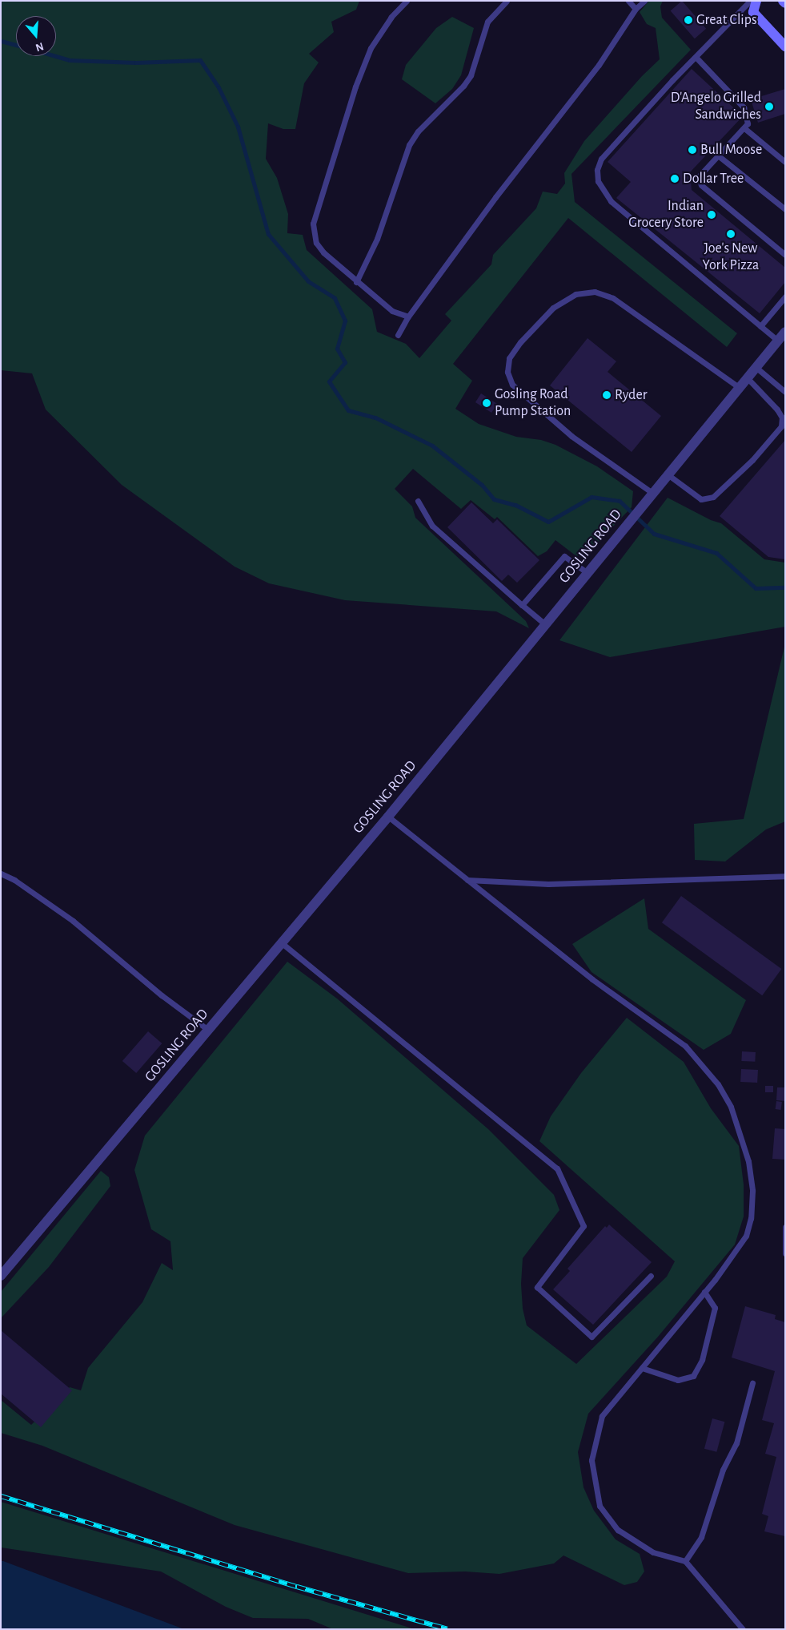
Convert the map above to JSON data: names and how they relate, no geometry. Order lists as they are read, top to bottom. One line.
{"streets":{"street":["GOSLING ROAD"]},"places":["Great Clips","D'Angelo Grilled Sandwiches","Bull Moose","Dollar Tree","Indian Grocery Store","Joe's New York Pizza","Ryder","Gosling Road Pump Station"],"north":"bottom"}
